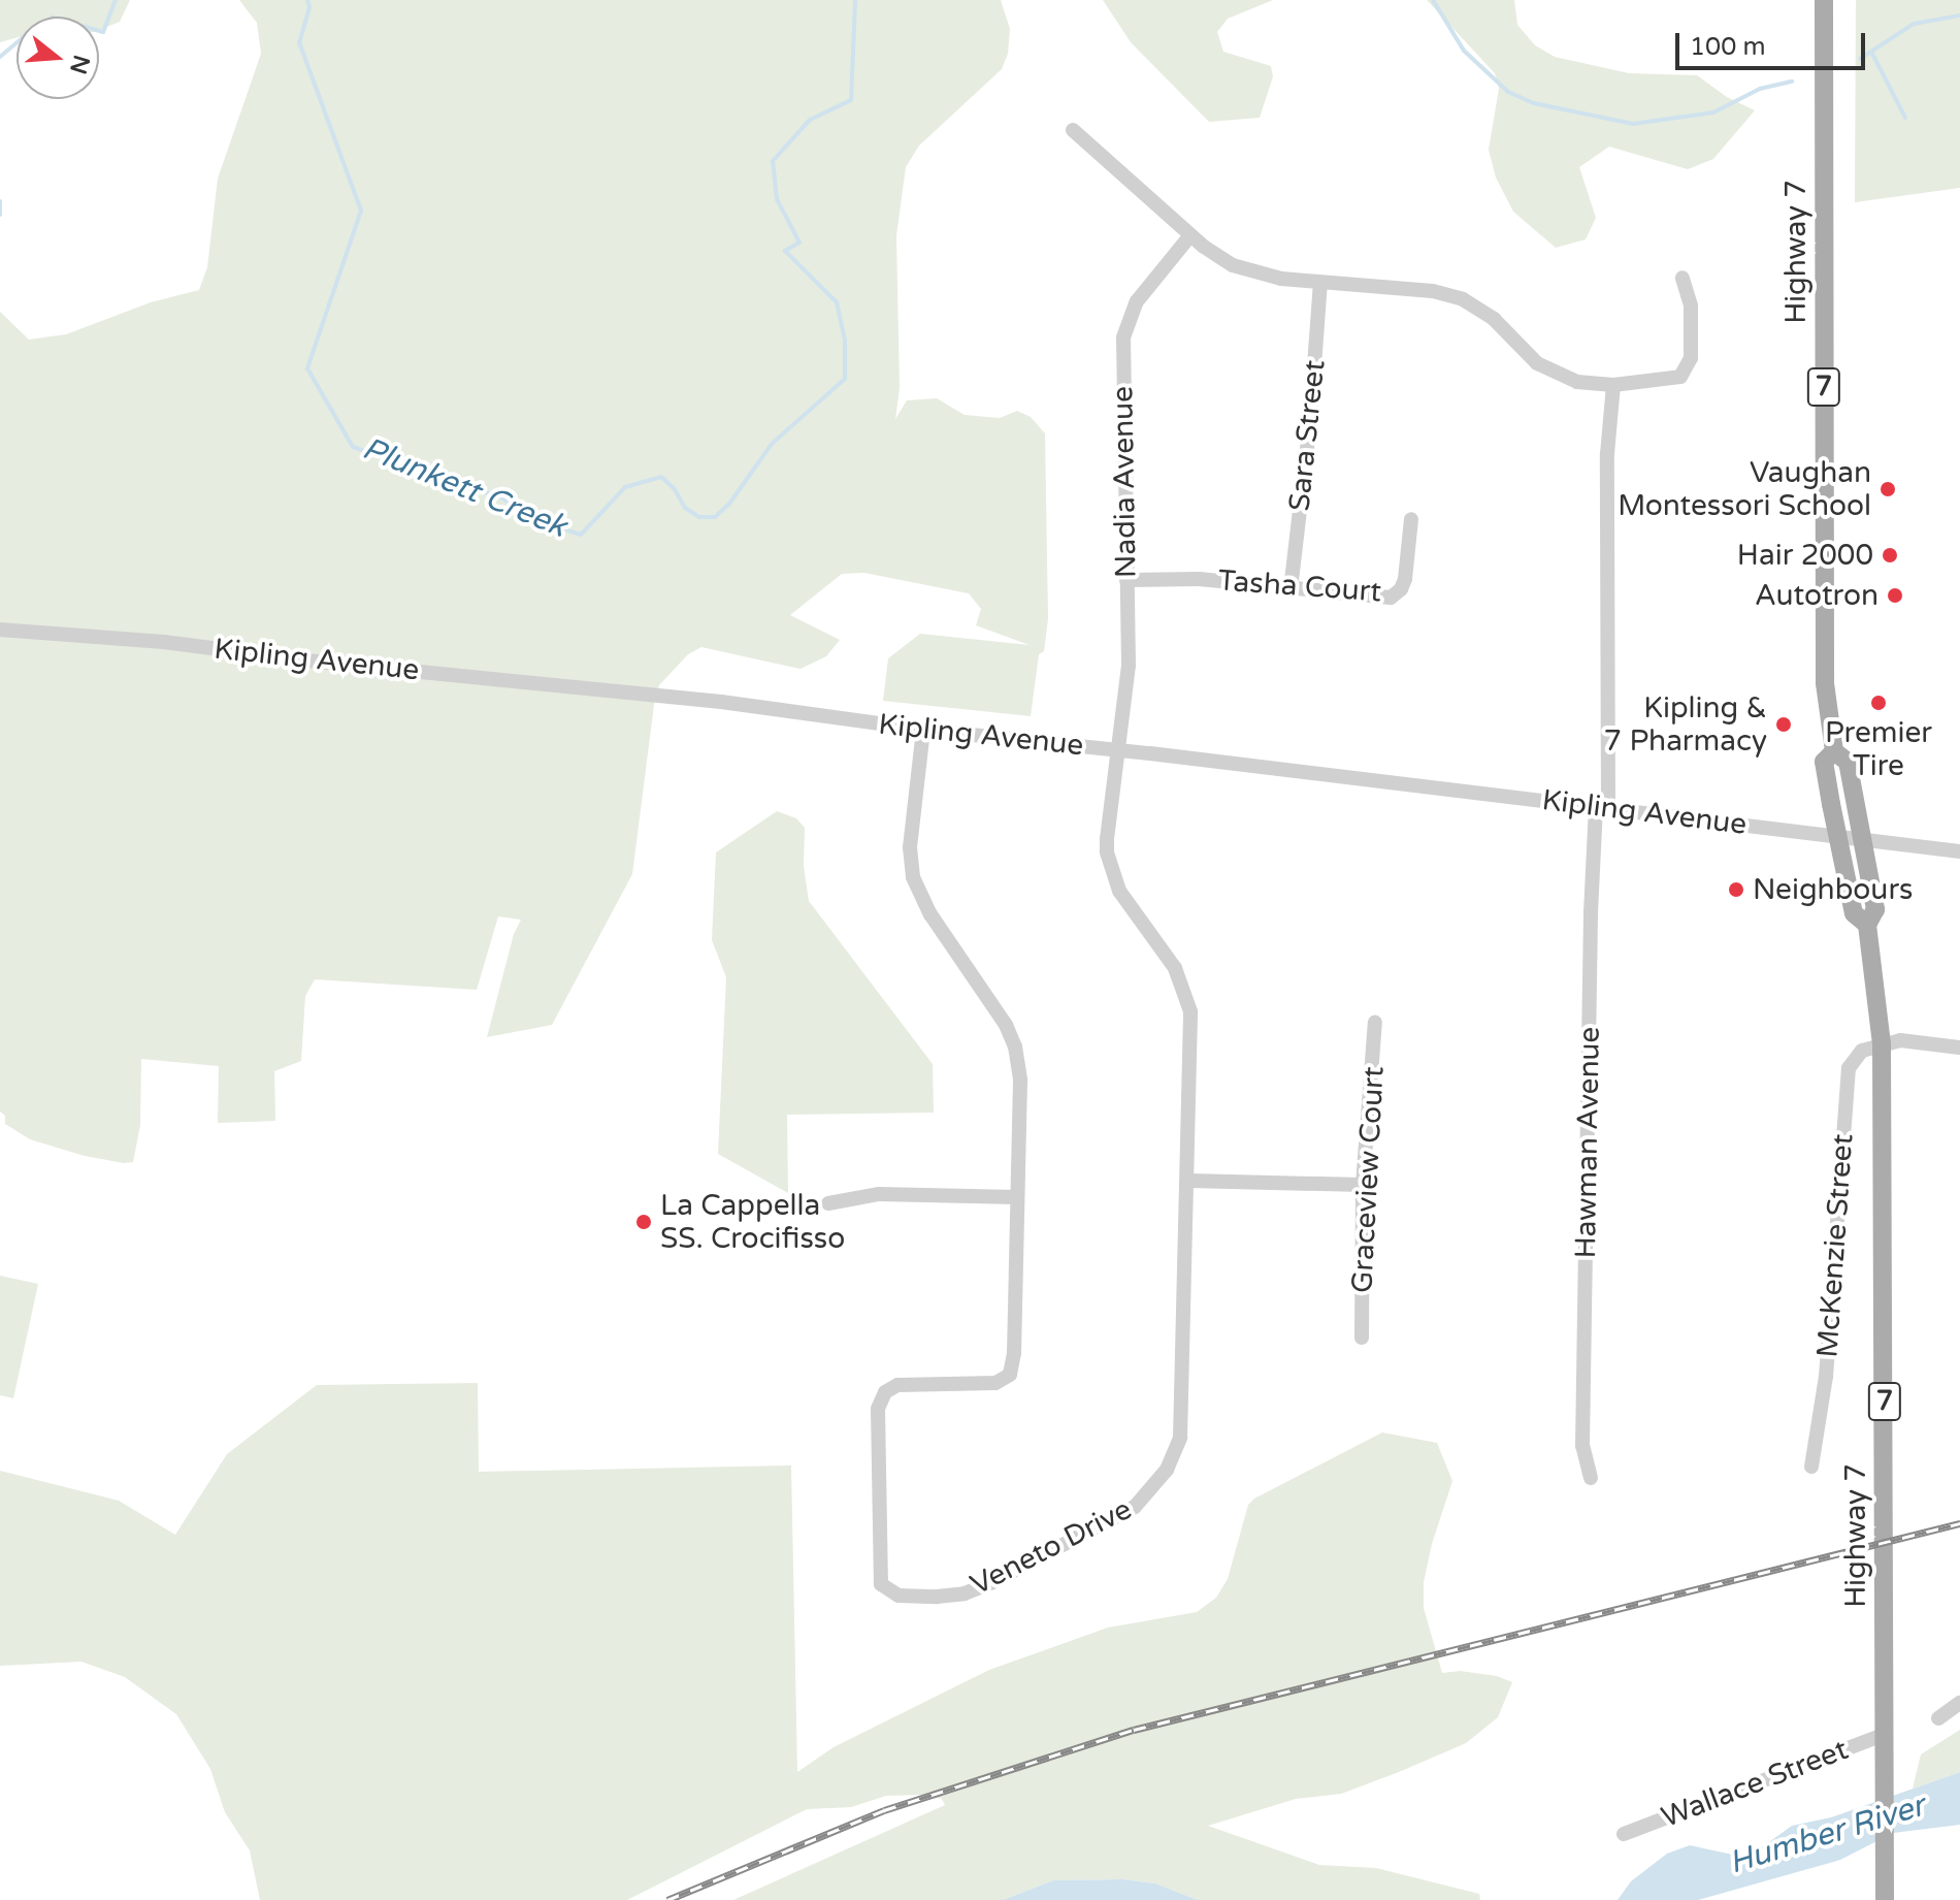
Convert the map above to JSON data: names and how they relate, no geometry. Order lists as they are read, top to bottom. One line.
{"streets":{"main road":["Highway 7","7"],"street":["Sara Street","Nadia Avenue","Tasha Court","Kipling Avenue","Hawman Avenue","Graceview Court","McKenzie Street","Veneto Drive","Wallace Street"]},"crossings":[["Highway 7","Kipling Avenue"],["Highway 7","McKenzie Street"],["Highway 7","Wallace Street"],["Sara Street","Tasha Court"],["Nadia Avenue","Tasha Court"],["Nadia Avenue","Kipling Avenue"],["Nadia Avenue","Veneto Drive"],["Kipling Avenue","Hawman Avenue"],["Kipling Avenue","Veneto Drive"]],"water":["Plunkett Creek","Humber River"],"places":["Vaughan Montessori School","Hair 2000","Autotron","Premier Tire","Kipling & 7 Pharmacy","Neighbours","La Cappella SS. Crocifisso"],"scale_bar":"100 m","north":"right"}
